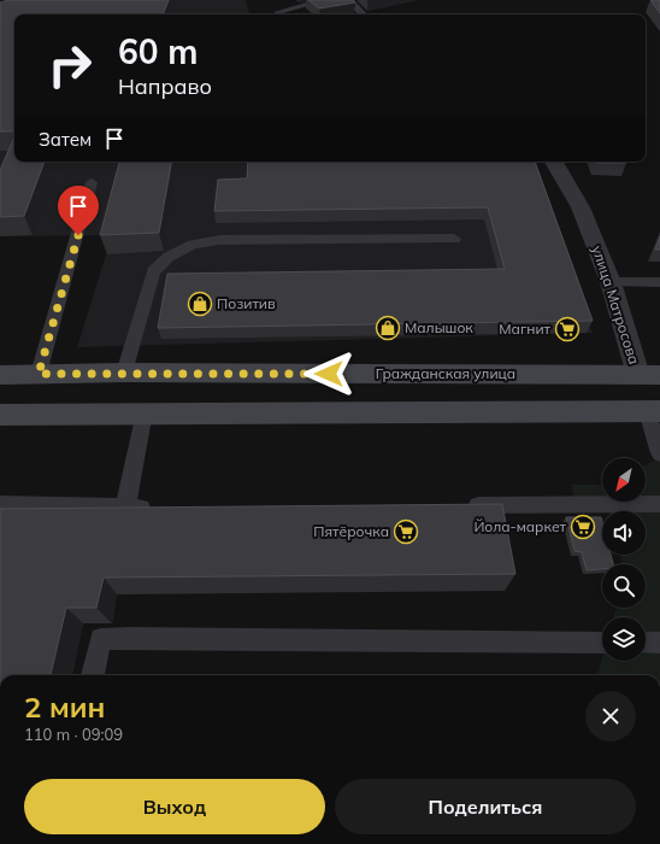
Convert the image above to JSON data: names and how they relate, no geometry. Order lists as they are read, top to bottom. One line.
{"streets":{"main road":["Гражданская улица"],"street":["улица Матросова"]},"crossings":[["улица Матросова","Гражданская улица"]],"places":{"shop":["Позитив","Малышок"],"supermarket":["Магнит","Йола-маркет","Пятёрочка"]},"north":"bottom left","page":{"turn":["60 m","Направо"],"then":"Затем","heading":["2 мин","110 m · 09:09"],"buttons":["Выход","Поделиться"]}}
